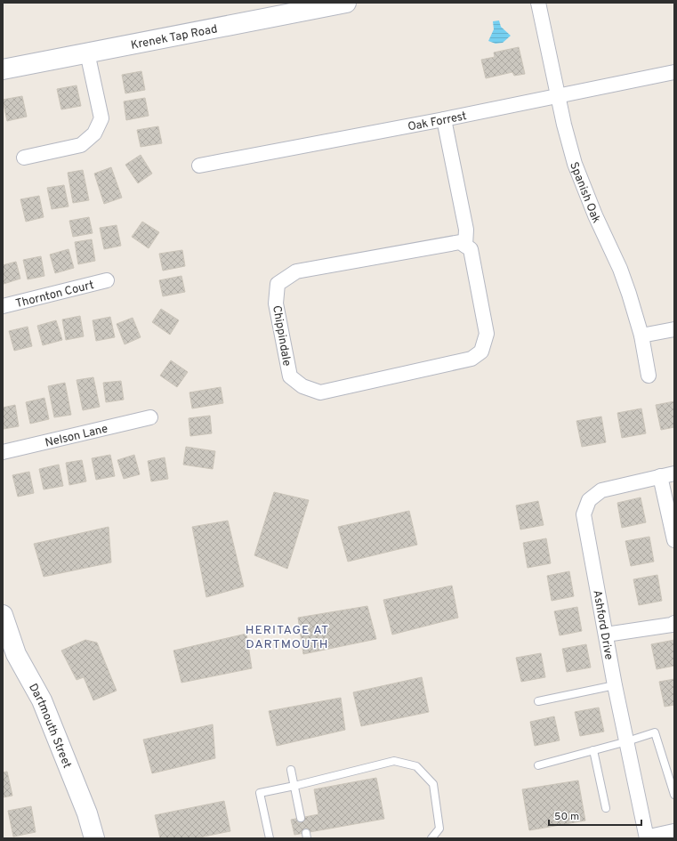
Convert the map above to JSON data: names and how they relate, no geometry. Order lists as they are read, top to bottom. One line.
{"streets":{"street":["Krenek Tap Road","Oak Forrest","Spanish Oak","Thornton Court","Chippindale","Nelson Lane","Ashford Drive","Dartmouth Street"]},"crossings":[["Oak Forrest","Spanish Oak"],["Oak Forrest","Chippindale"]],"districts":["HERITAGE AT DARTMOUTH"],"scale_bar":"50 m"}
